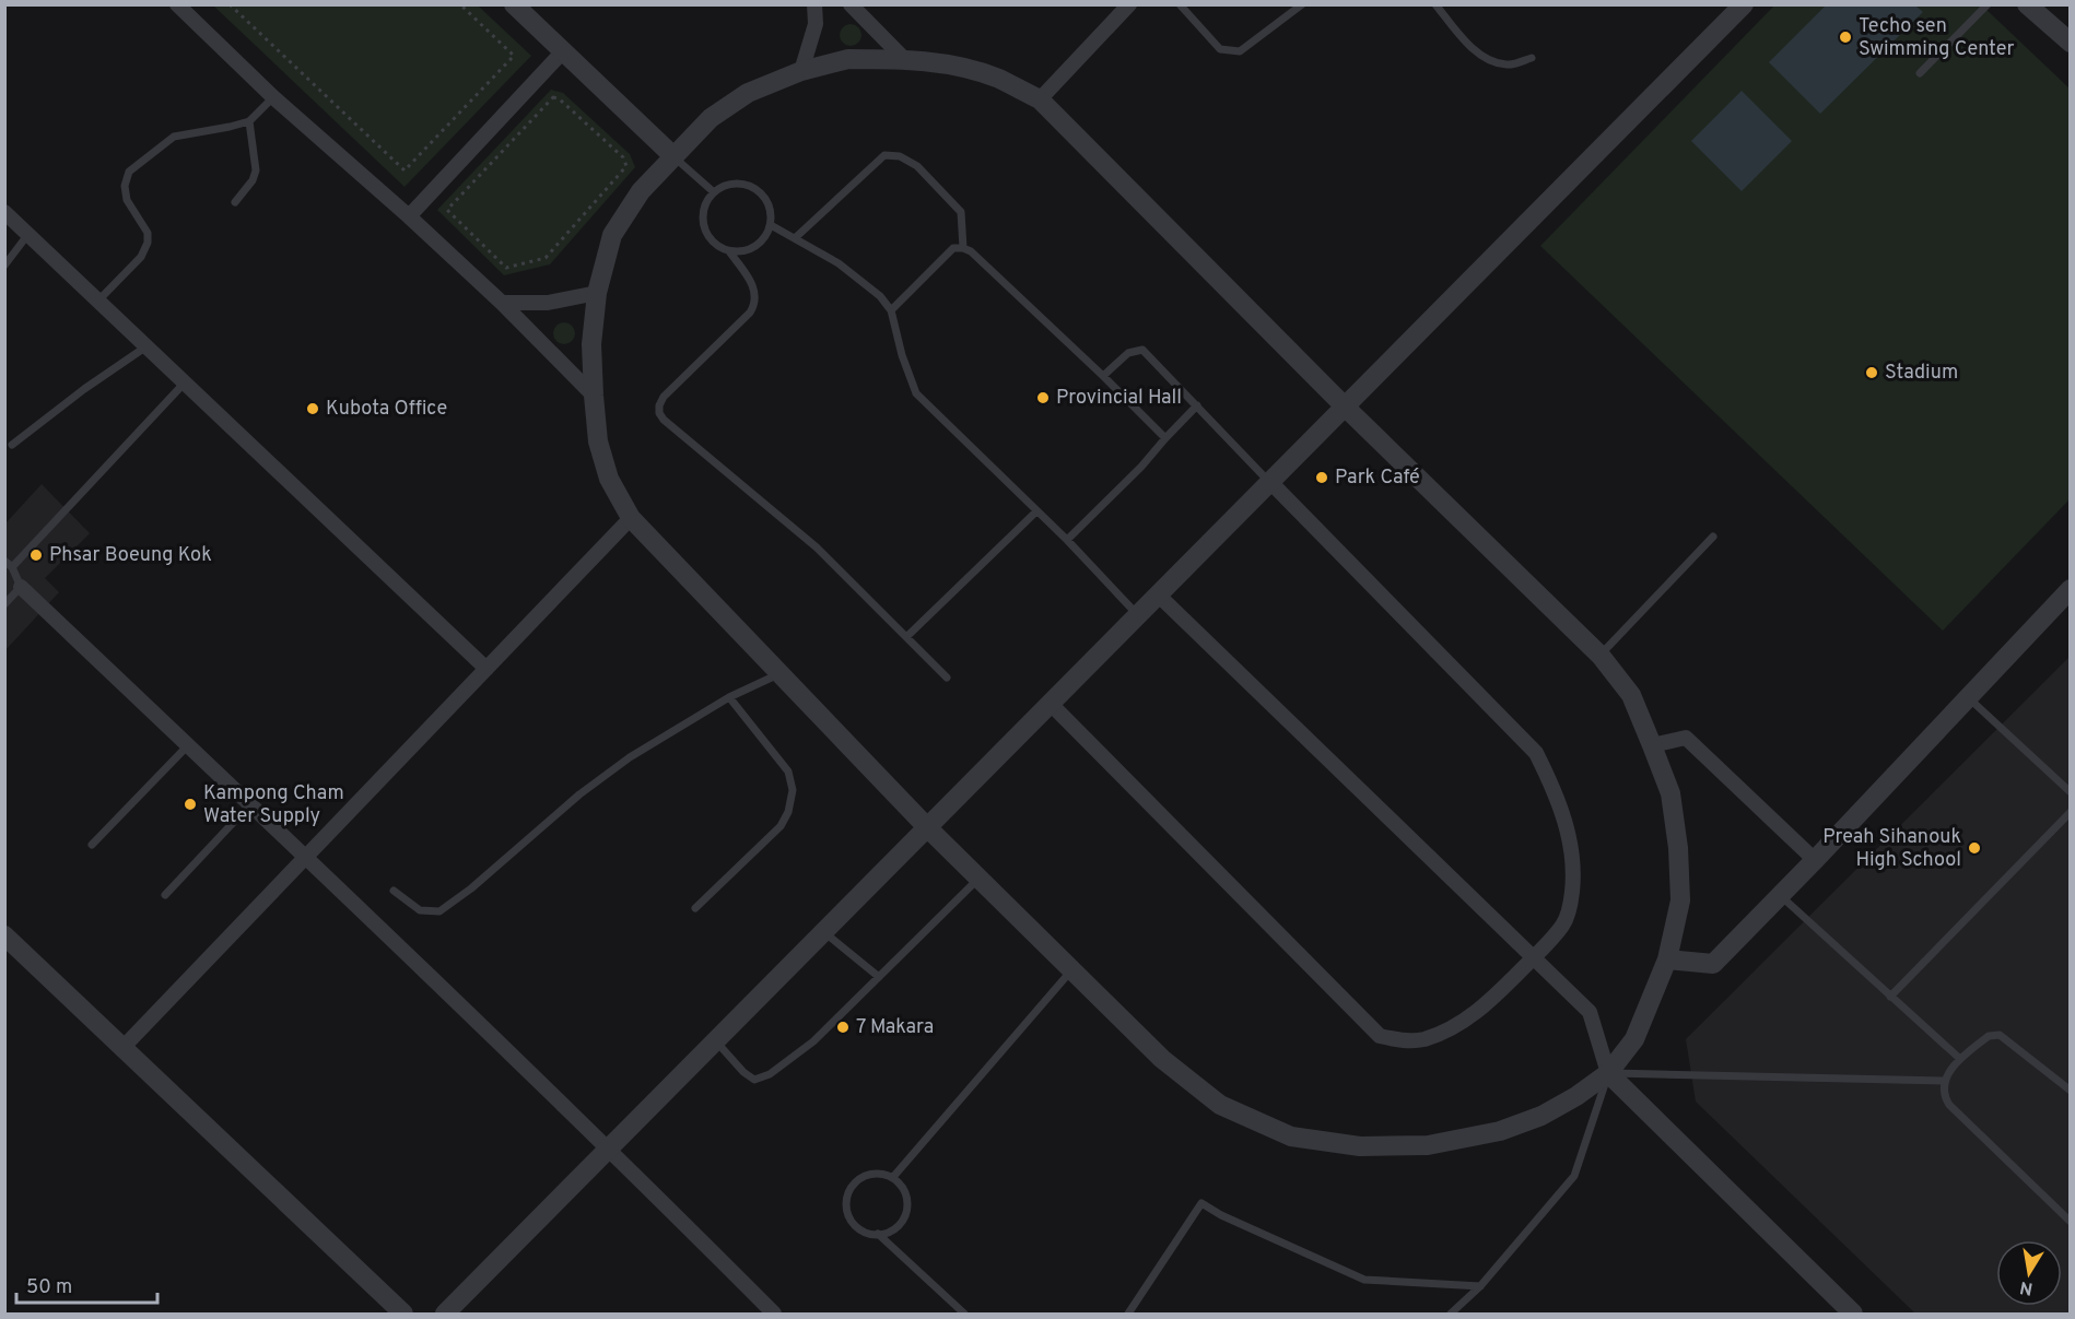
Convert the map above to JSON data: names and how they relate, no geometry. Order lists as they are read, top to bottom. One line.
{"places":["Techo sen Swimming Center","Stadium","Provincial Hall","Kubota Office","Park Café","Phsar Boeung Kok","Kampong Cham Water Supply","Preah Sihanouk High School","7 Makara"],"scale_bar":"50 m","north":"bottom"}
